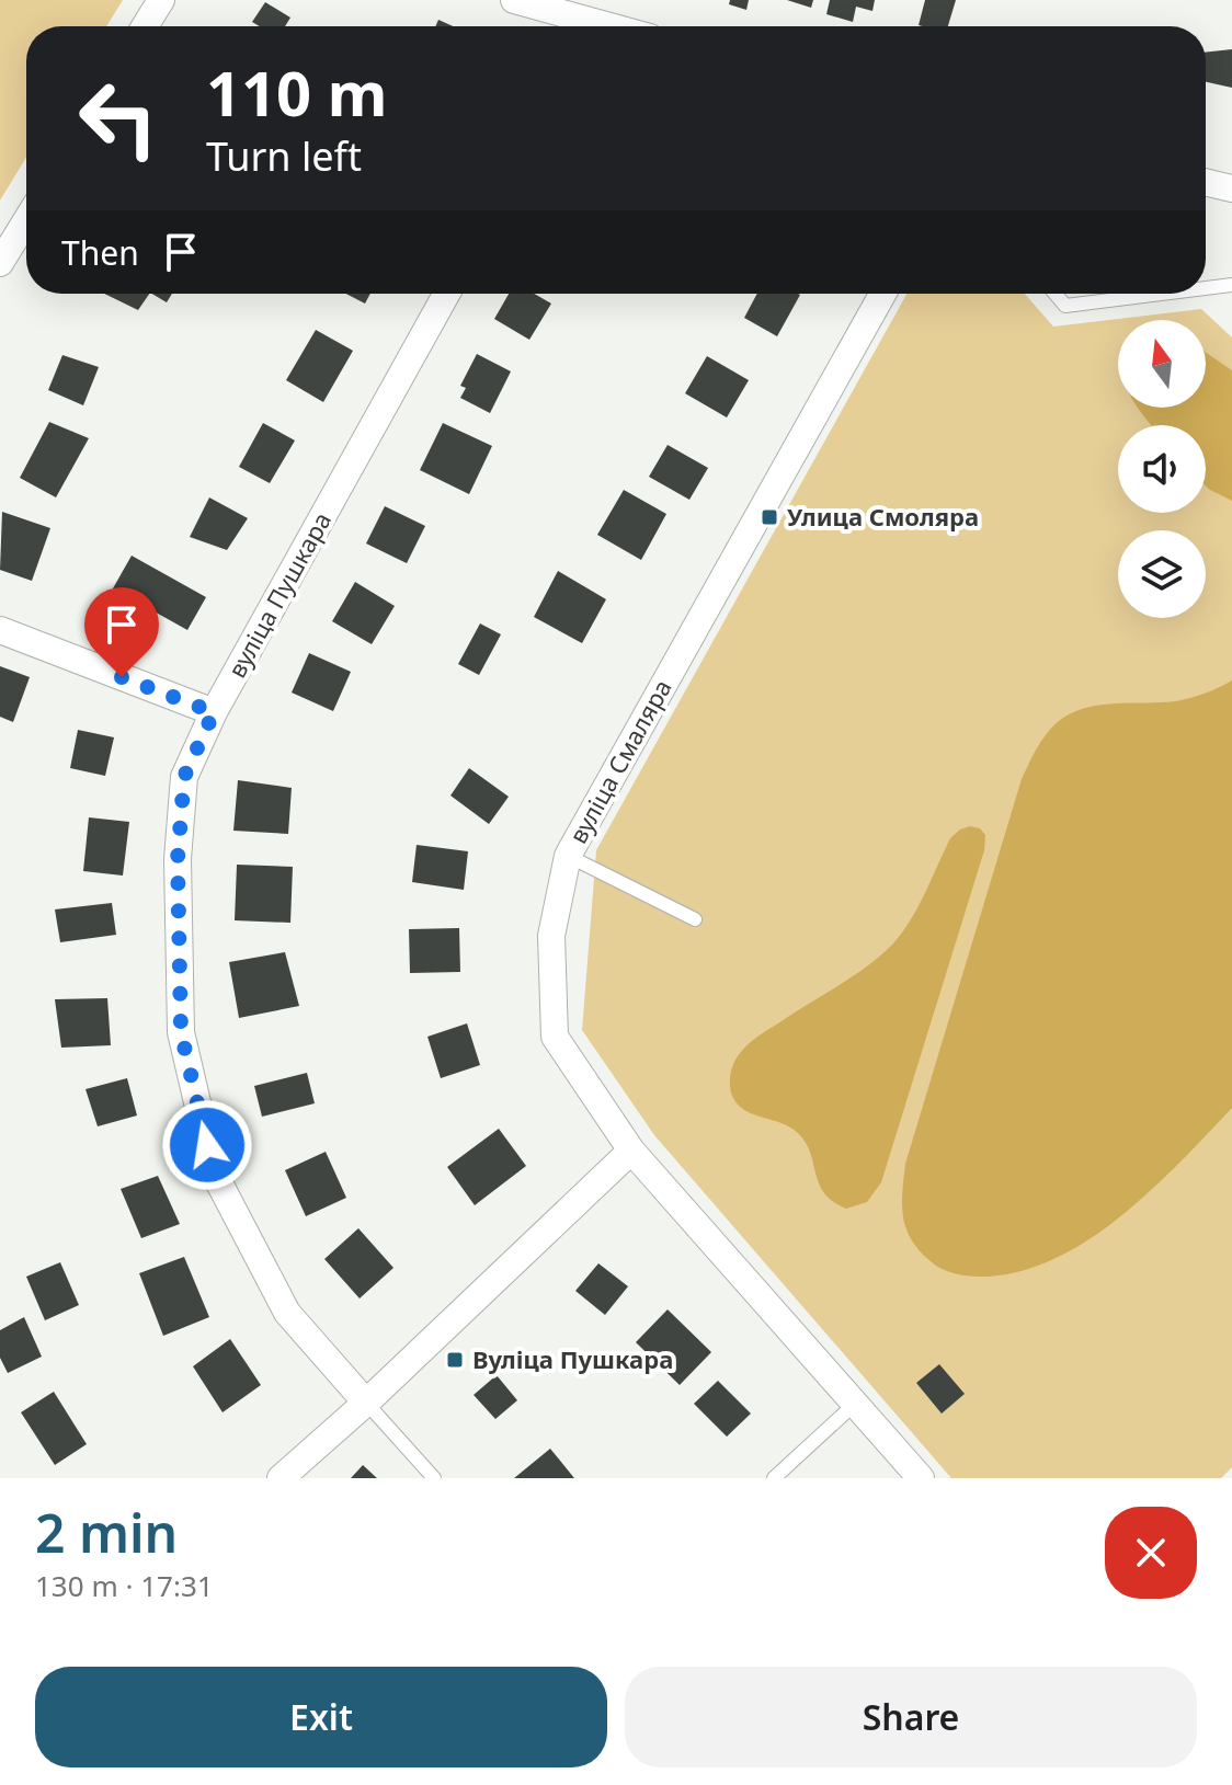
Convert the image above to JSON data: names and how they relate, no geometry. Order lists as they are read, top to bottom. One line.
{"streets":{"street":["вуліца Пушкара","вуліца Смаляра"]},"places":{"transit":["Улица Смоляра","Вуліца Пушкара"]},"north":"top","page":{"turn":["110 m","Turn left"],"then":"Then","heading":["2 min","130 m · 17:31"],"buttons":["Exit","Share"]}}
